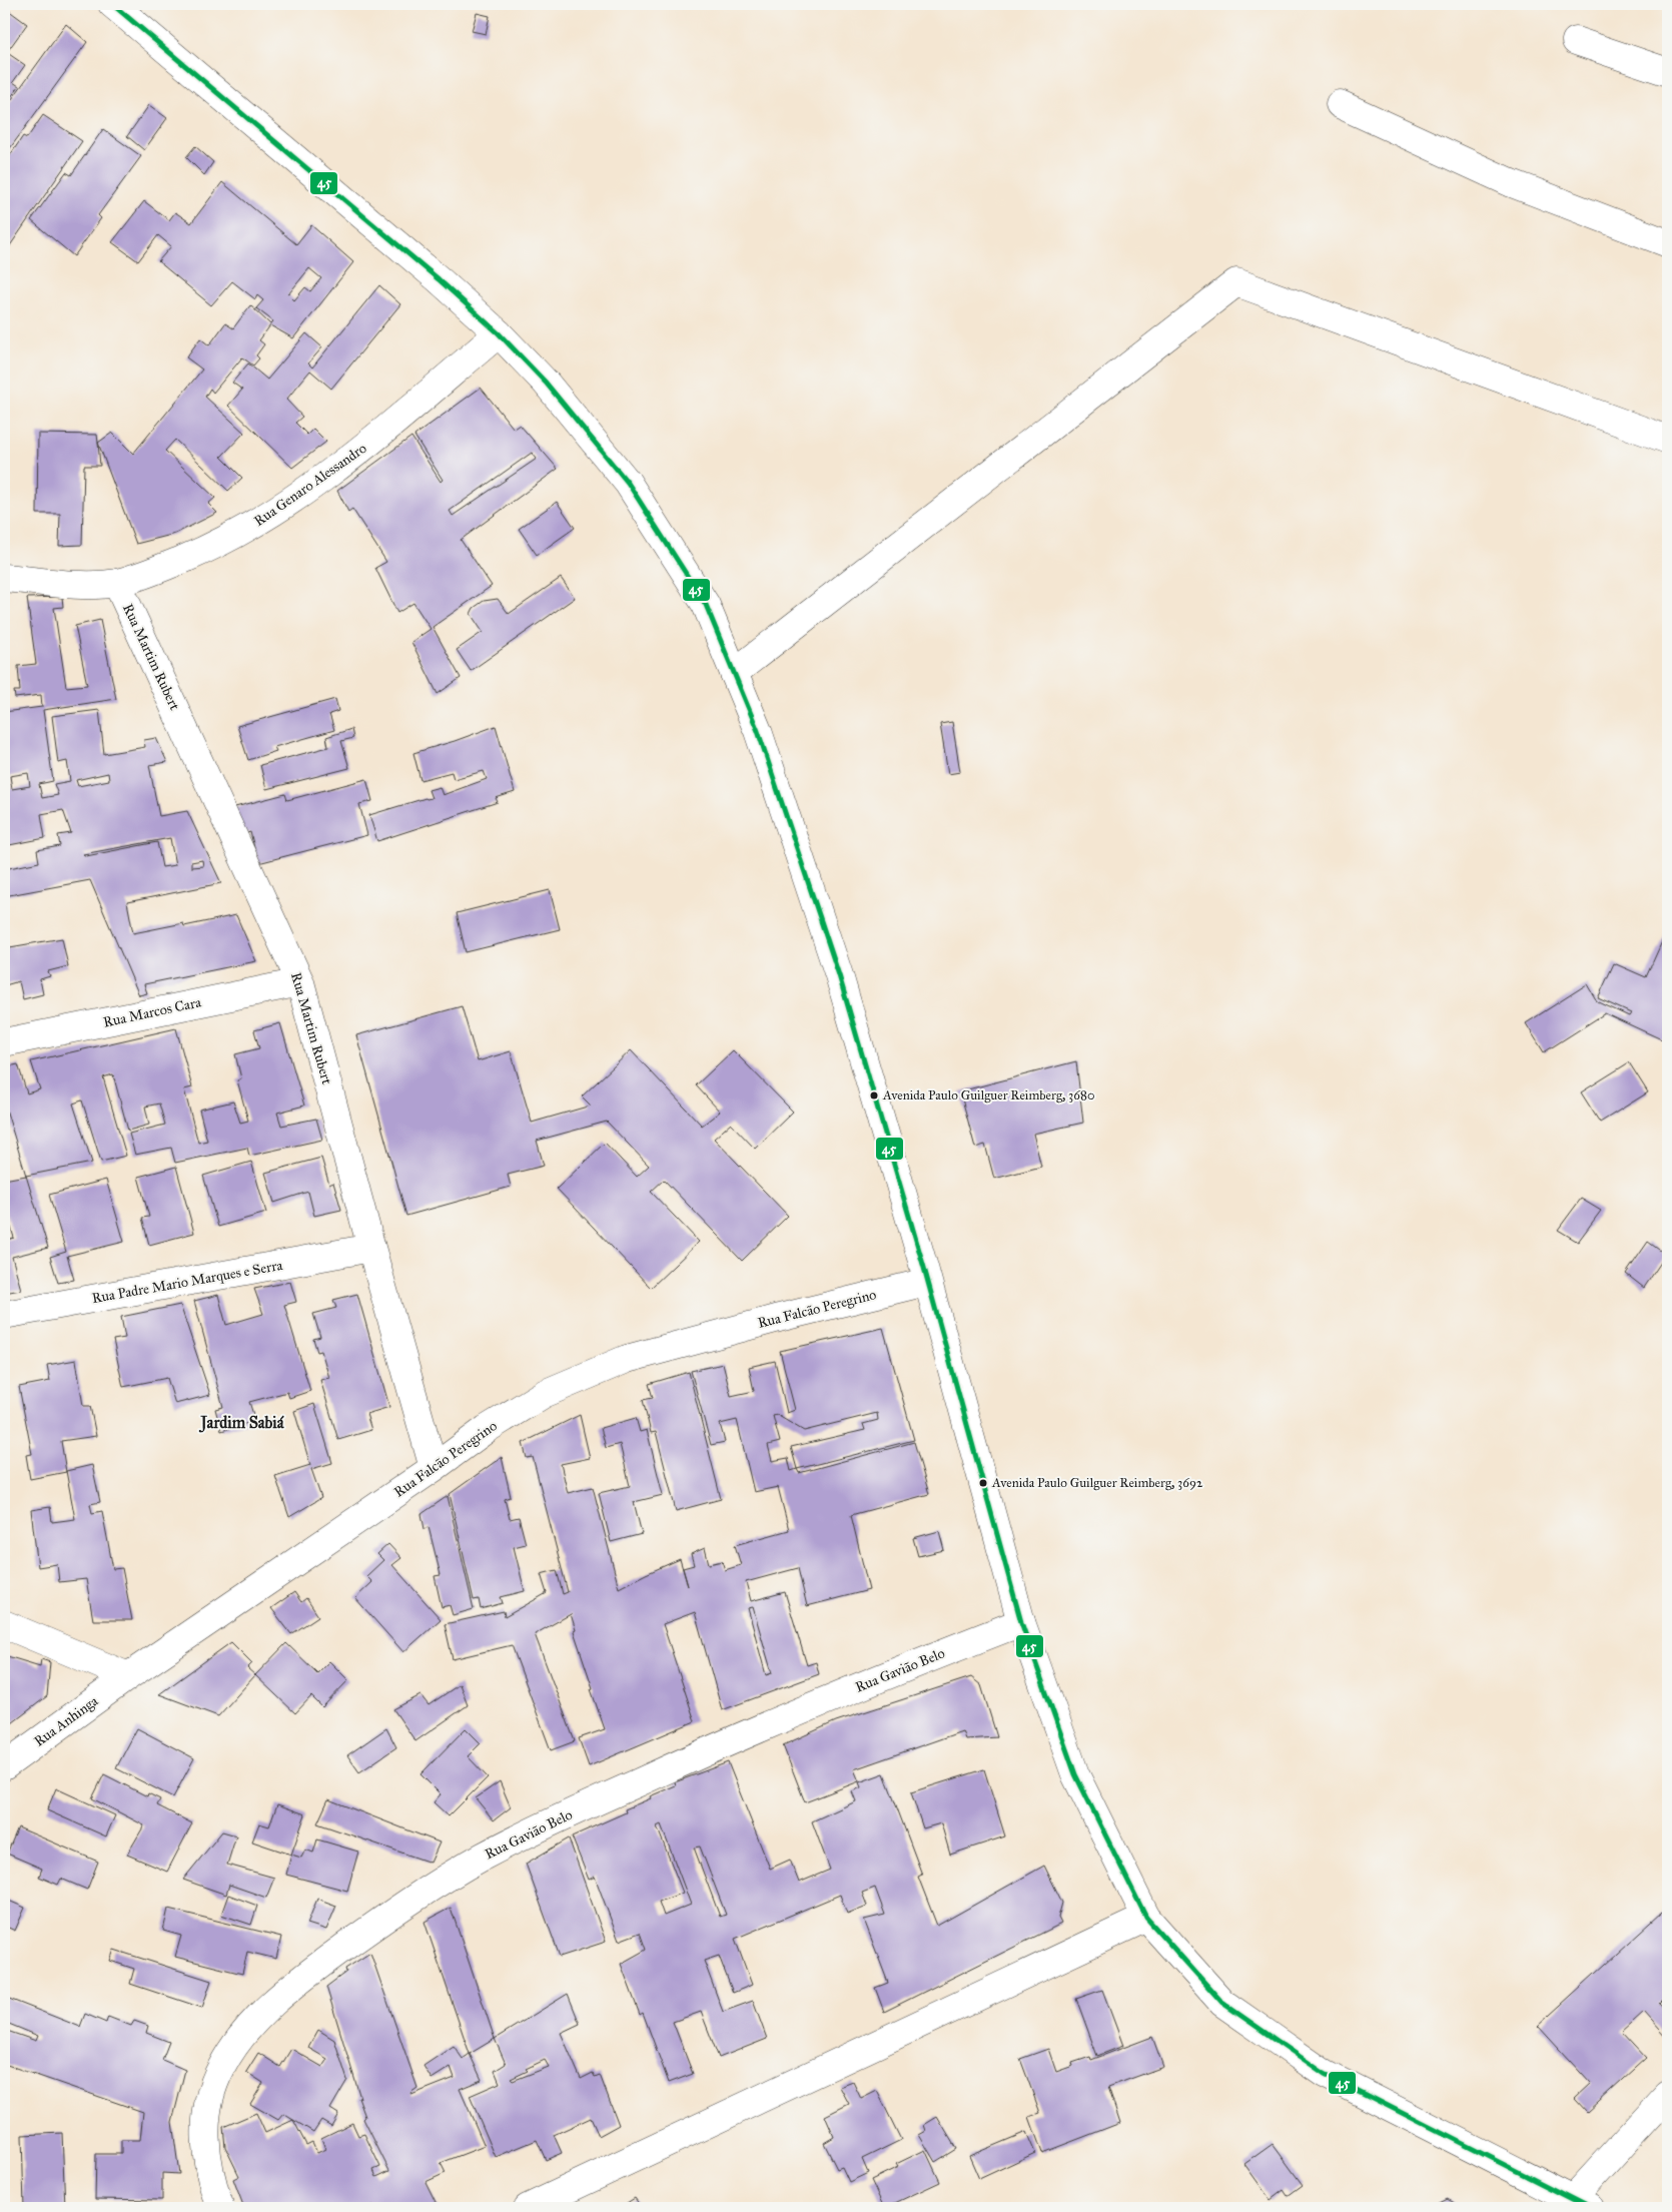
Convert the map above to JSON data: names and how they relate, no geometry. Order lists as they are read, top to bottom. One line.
{"streets":{"street":["Rua Genaro Alessandro","Rua Martim Rubert","Rua Marcos Cara","Rua Padre Mario Marques e Serra","Rua Falcão Peregrino","Rua Gavião Belo","Rua Anhinga"]},"crossings":[["Rua Genaro Alessandro","Rua Martim Rubert"],["Rua Martim Rubert","Rua Marcos Cara"],["Rua Martim Rubert","Rua Padre Mario Marques e Serra"],["Rua Martim Rubert","Rua Falcão Peregrino"],["Rua Falcão Peregrino","Rua Anhinga"]],"districts":["Jardim Sabiá"],"places":["Avenida Paulo Guilguer Reimberg, 3680","Avenida Paulo Guilguer Reimberg, 3692"],"lines":["transit line 45"]}
